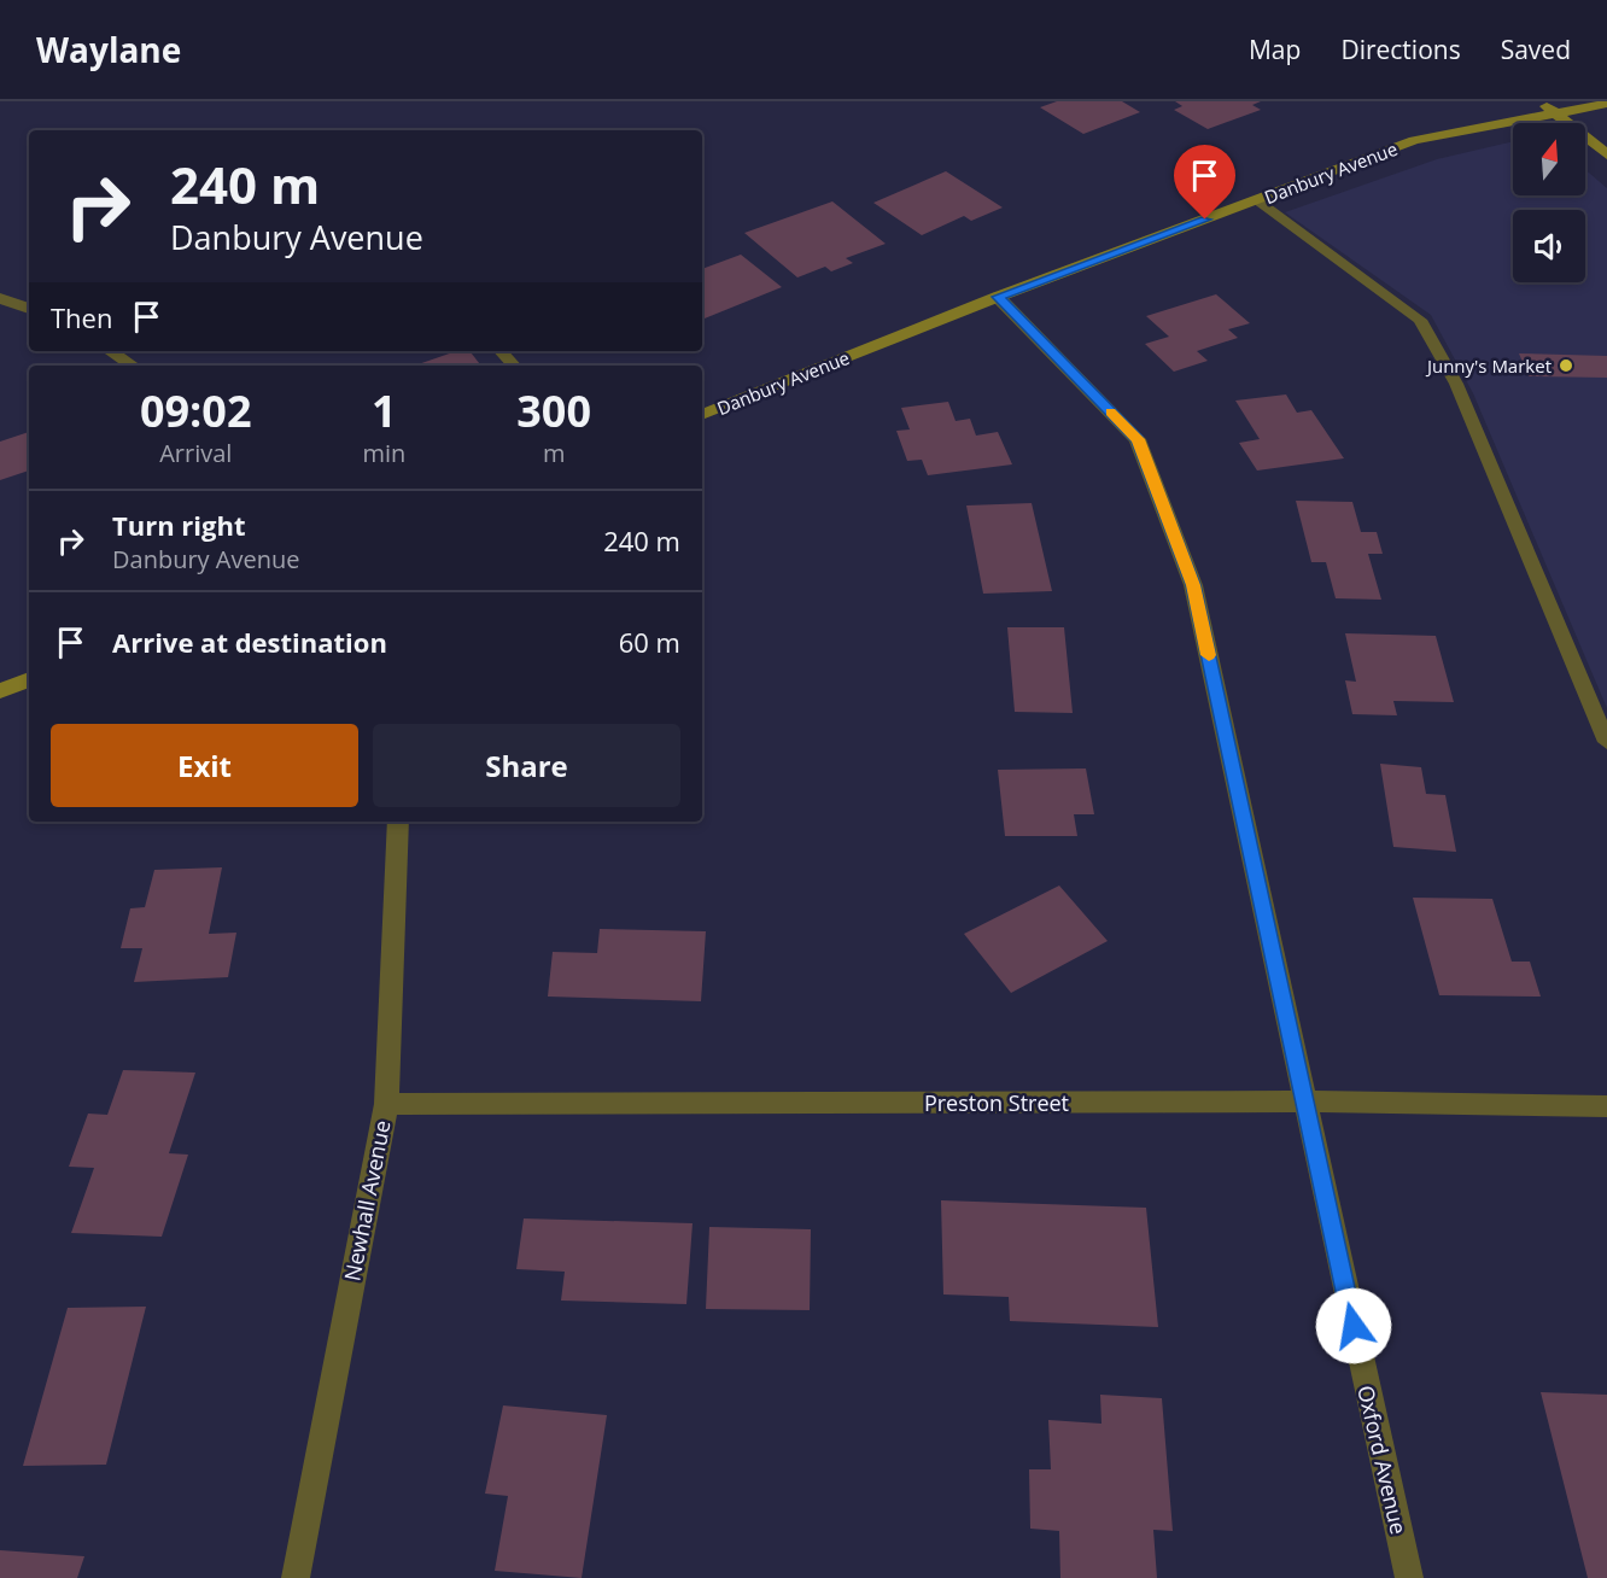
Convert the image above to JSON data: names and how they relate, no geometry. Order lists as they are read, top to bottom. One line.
{"streets":{"street":["Danbury Avenue","Preston Street","Newhall Avenue","Oxford Avenue"]},"crossings":[["Danbury Avenue","Oxford Avenue"],["Preston Street","Newhall Avenue"],["Preston Street","Oxford Avenue"]],"places":["Junny's Market"],"north":"top","page":{"header":"Waylane","nav":["Map","Directions","Saved"],"turn":["240 m","Danbury Avenue"],"then":"Then","eta":["09:02","Arrival","1","min","300","m"],"list":[{"name":"Turn right","note":"Danbury Avenue","value":"240 m"},{"name":"Arrive at destination","value":"60 m"}],"buttons":["Exit","Share"]}}
